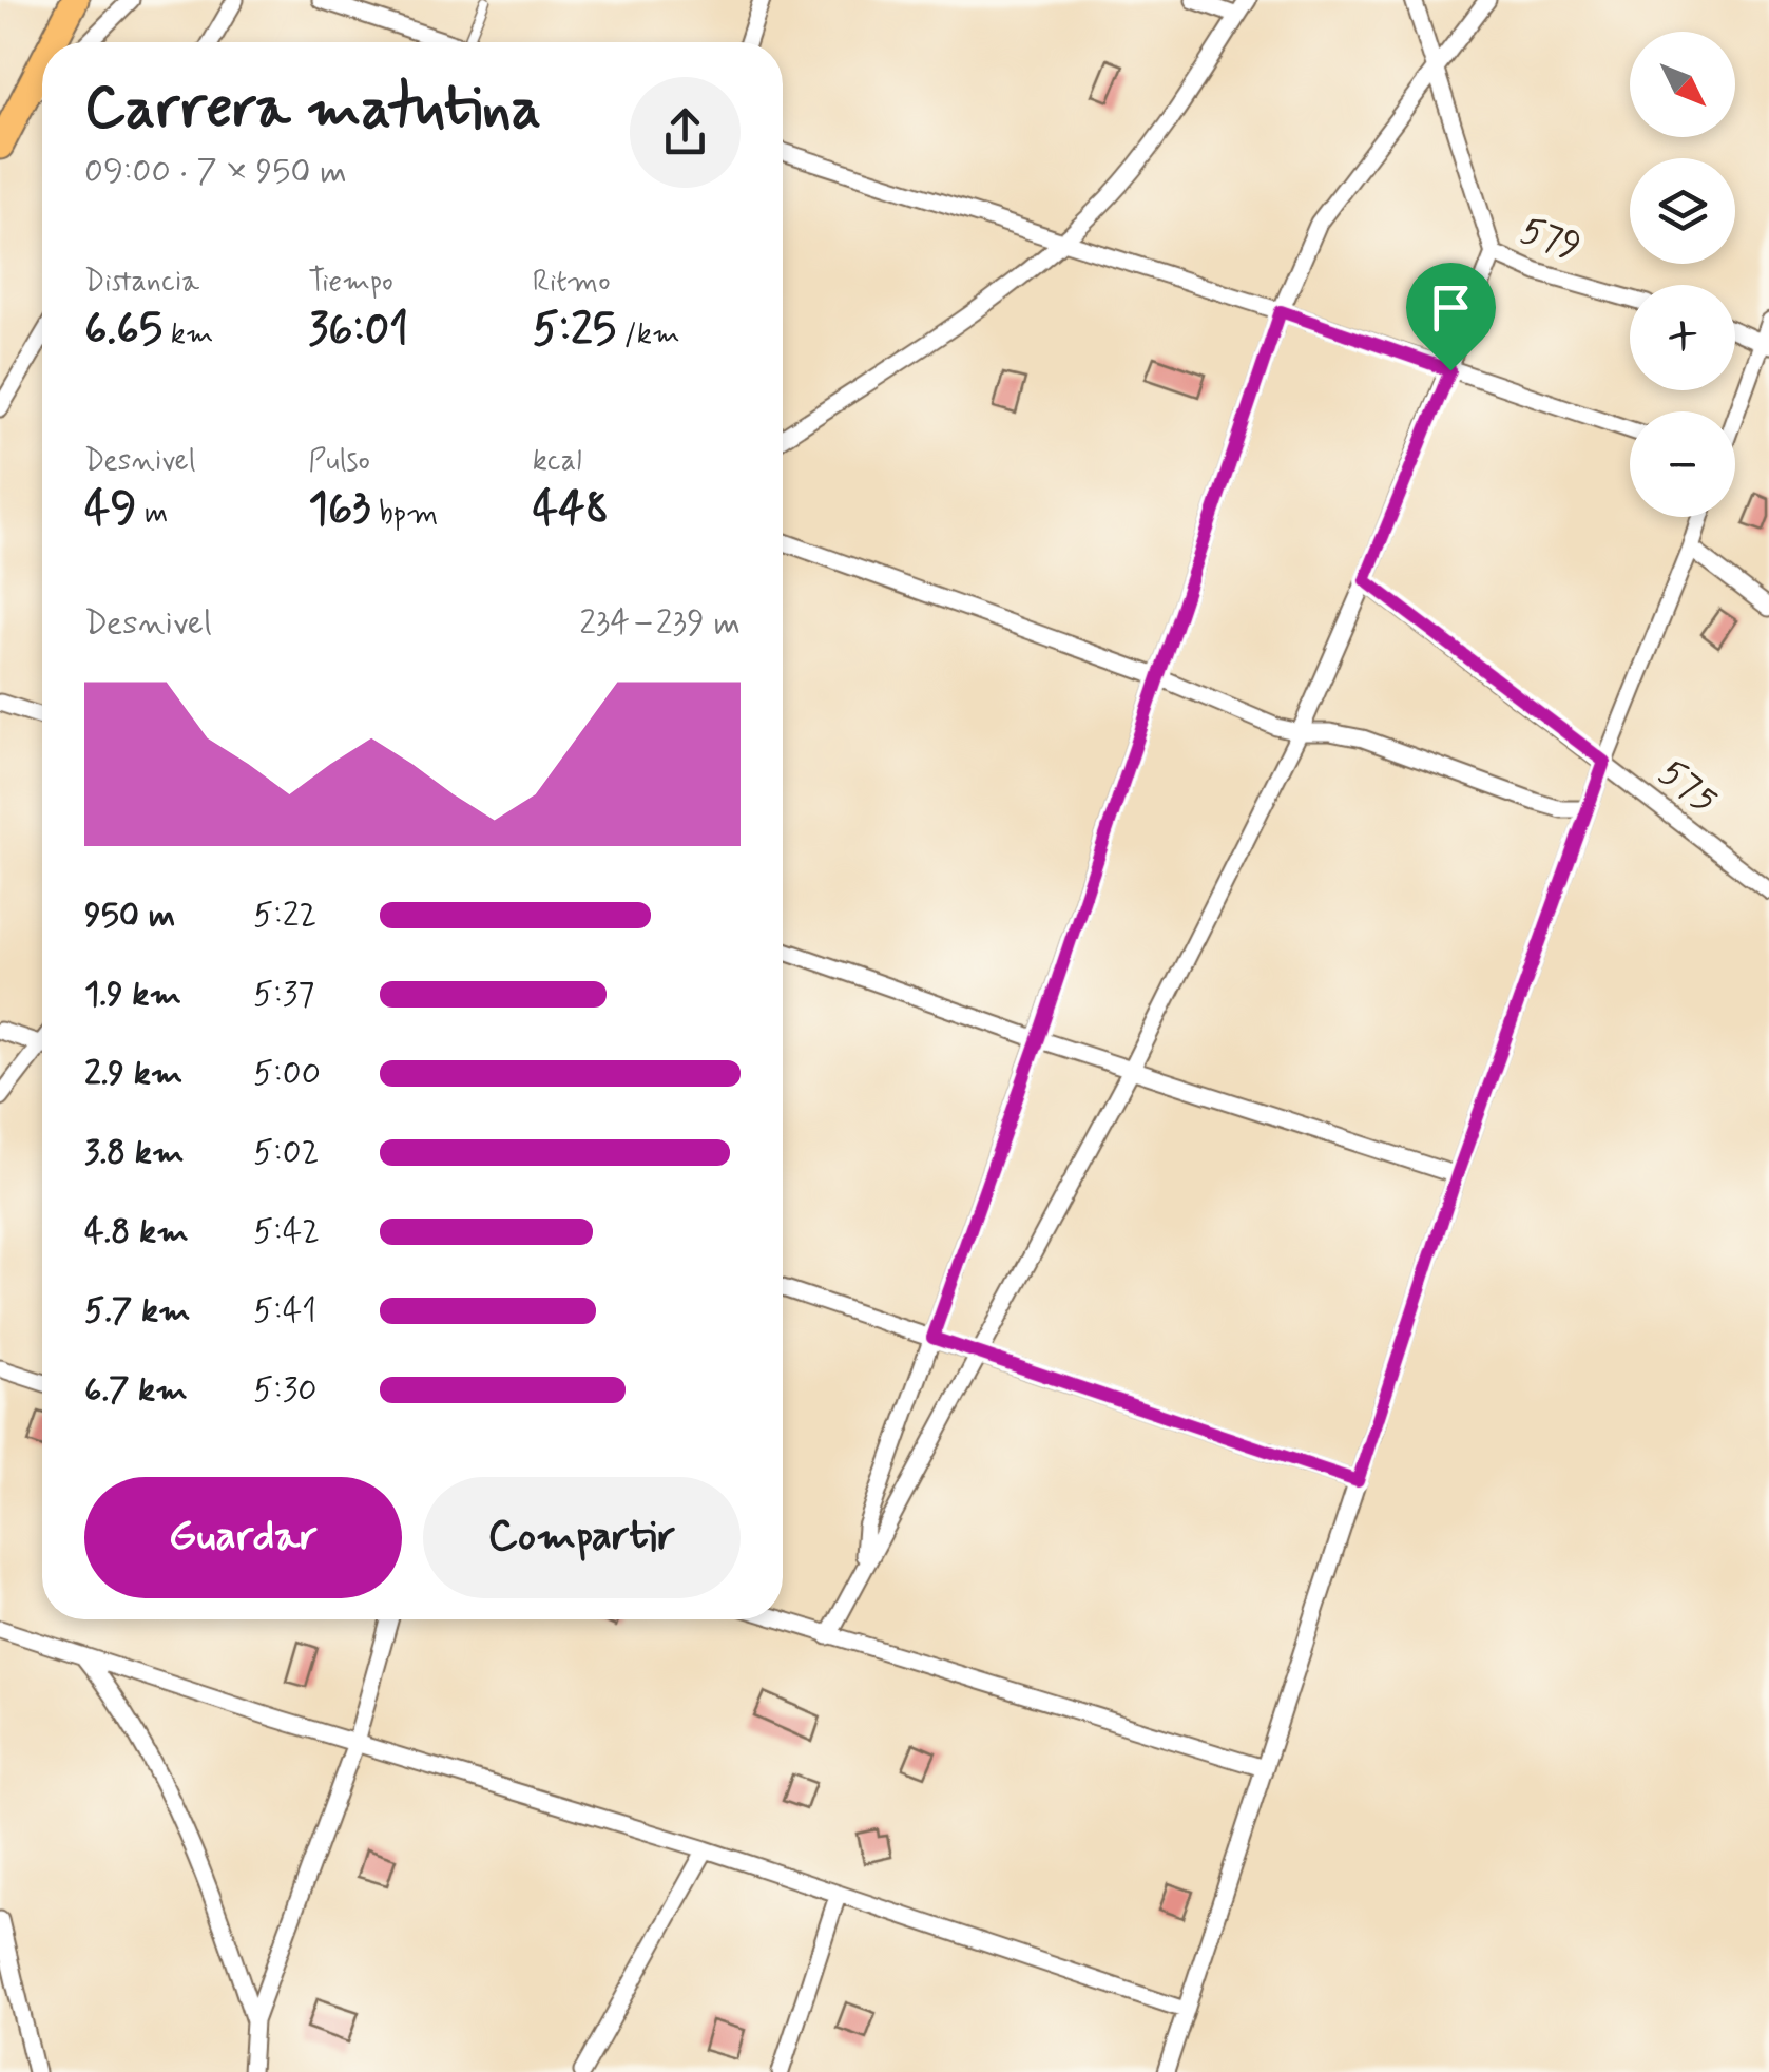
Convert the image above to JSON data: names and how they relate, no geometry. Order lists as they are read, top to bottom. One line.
{"streets":{"street":["579","575"]},"north":"bottom right","page":{"map_buttons":["+","−"],"heading":["Carrera matutina","09:00 · 7 × 950 m"],"stats":[["Distancia","6.65 km"],["Tiempo","36:01"],["Ritmo","5:25 /km"],["Desnivel","49 m"],["Pulso","163 bpm"],["kcal","448"]],"chart":["Desnivel","234–239 m"],"list":[{"name":"950 m","note":"5:22"},{"name":"1.9 km","note":"5:37"},{"name":"2.9 km","note":"5:00"},{"name":"3.8 km","note":"5:02"},{"name":"4.8 km","note":"5:42"},{"name":"5.7 km","note":"5:41"},{"name":"6.7 km","note":"5:30"}],"buttons":["Guardar","Compartir"]}}
